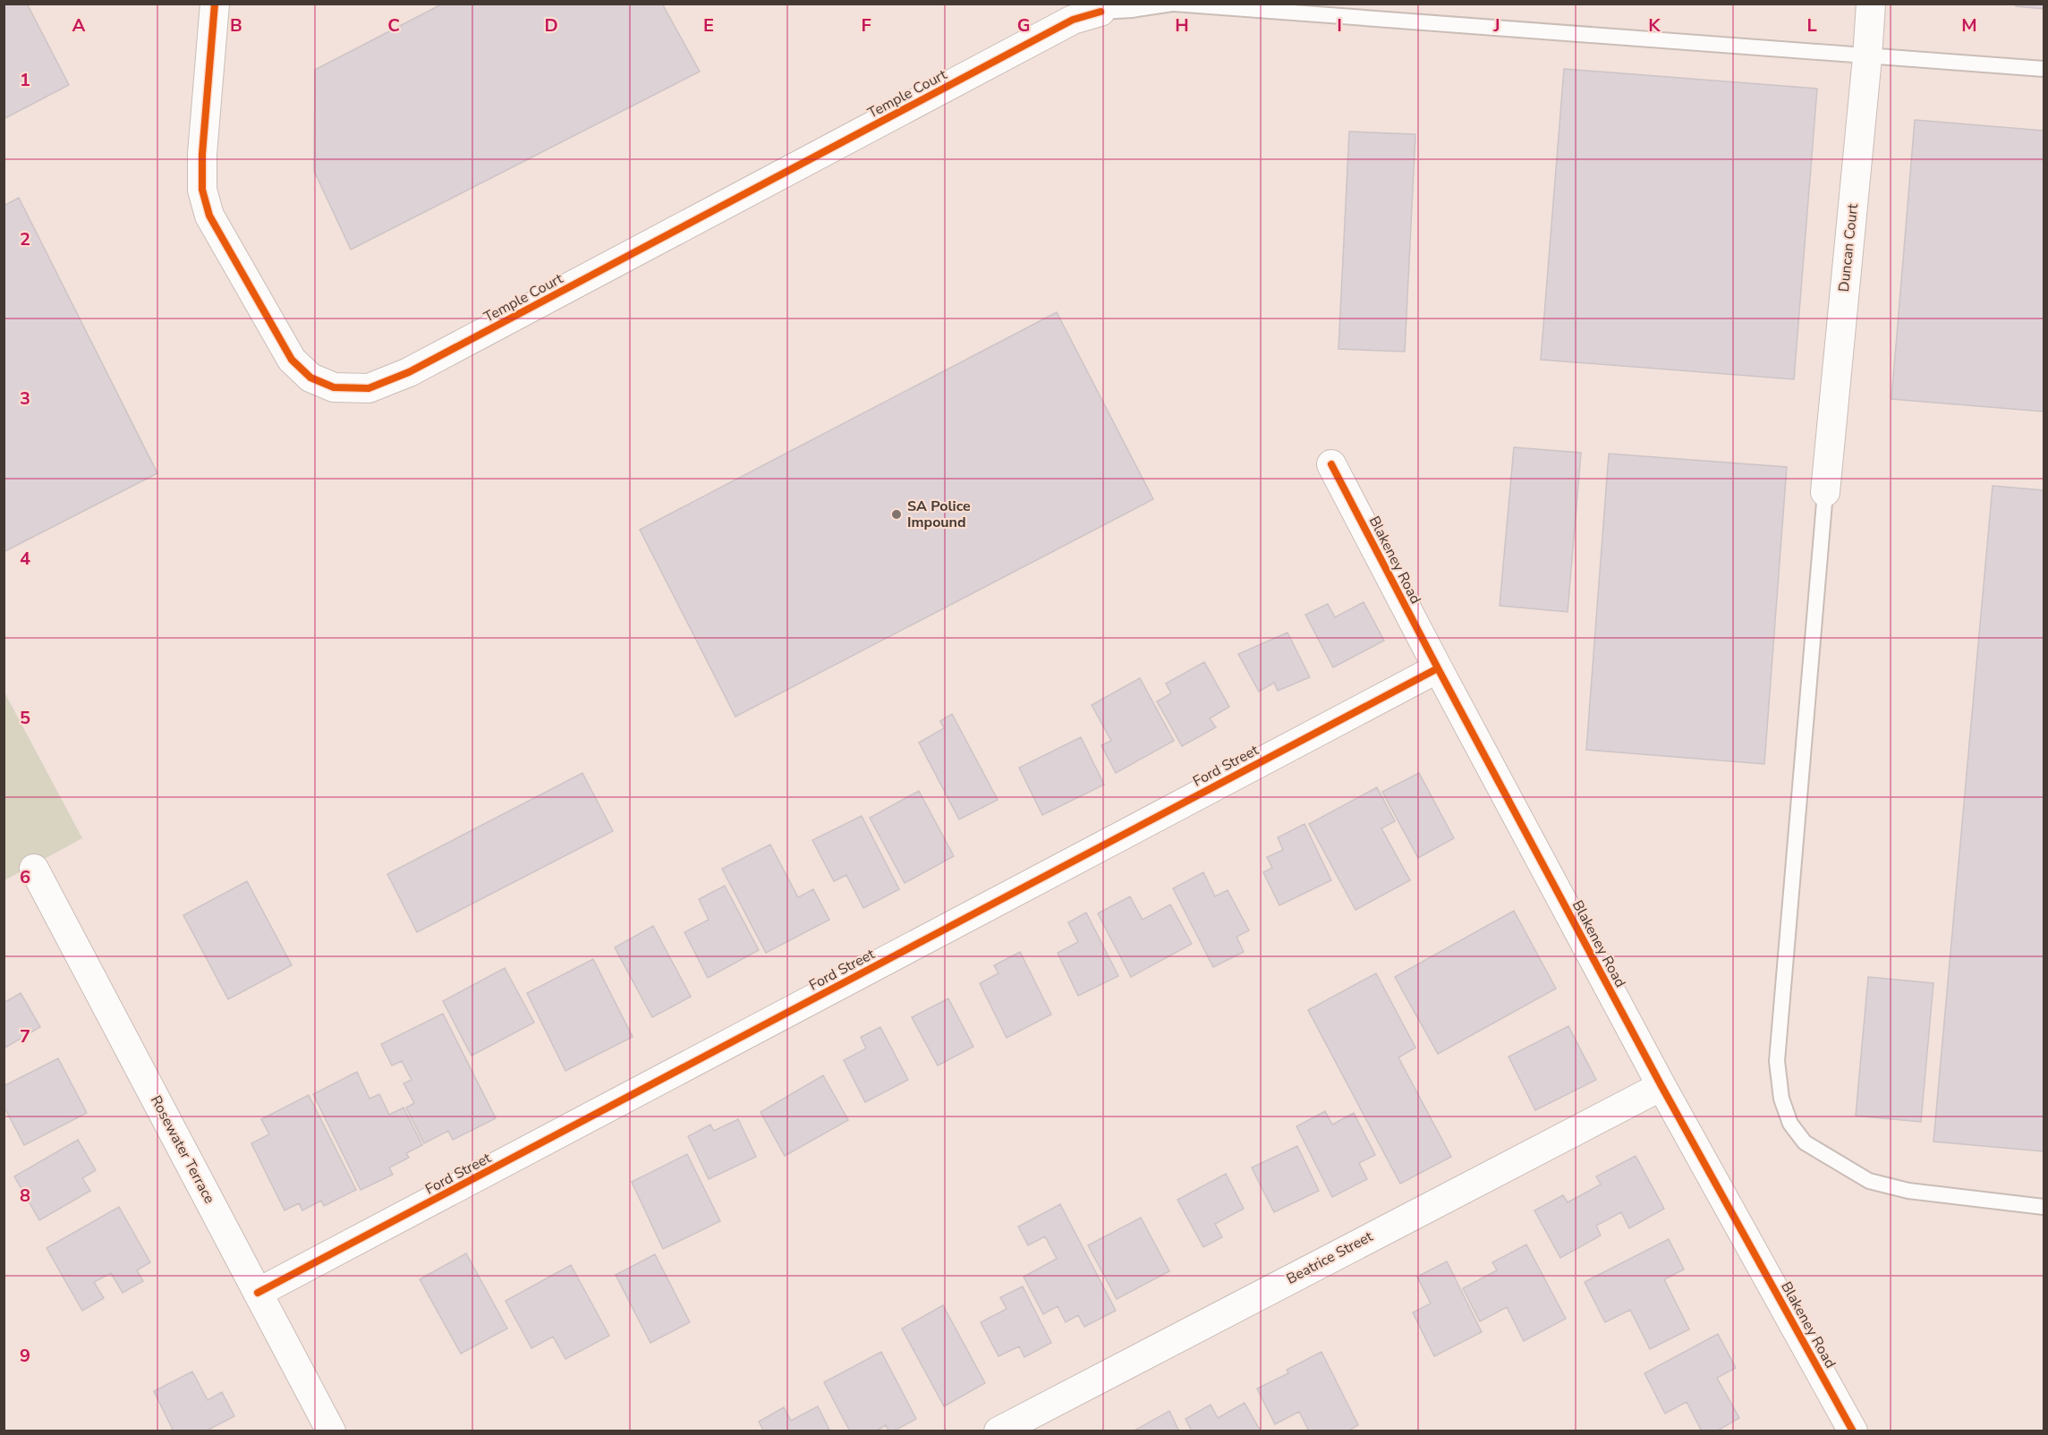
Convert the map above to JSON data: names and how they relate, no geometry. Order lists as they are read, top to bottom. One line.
{"streets":{"street":["Temple Court","Duncan Court","Blakeney Road","Ford Street","Rosewater Terrace","Beatrice Street"]},"crossings":[["Blakeney Road","Ford Street"],["Blakeney Road","Beatrice Street"],["Ford Street","Rosewater Terrace"]],"places":["SA Police Impound"],"grid":{"columns":["A","B","C","D","E","F","G","H","I","J","K","L","M"],"rows":["1","2","3","4","5","6","7","8","9"]}}
